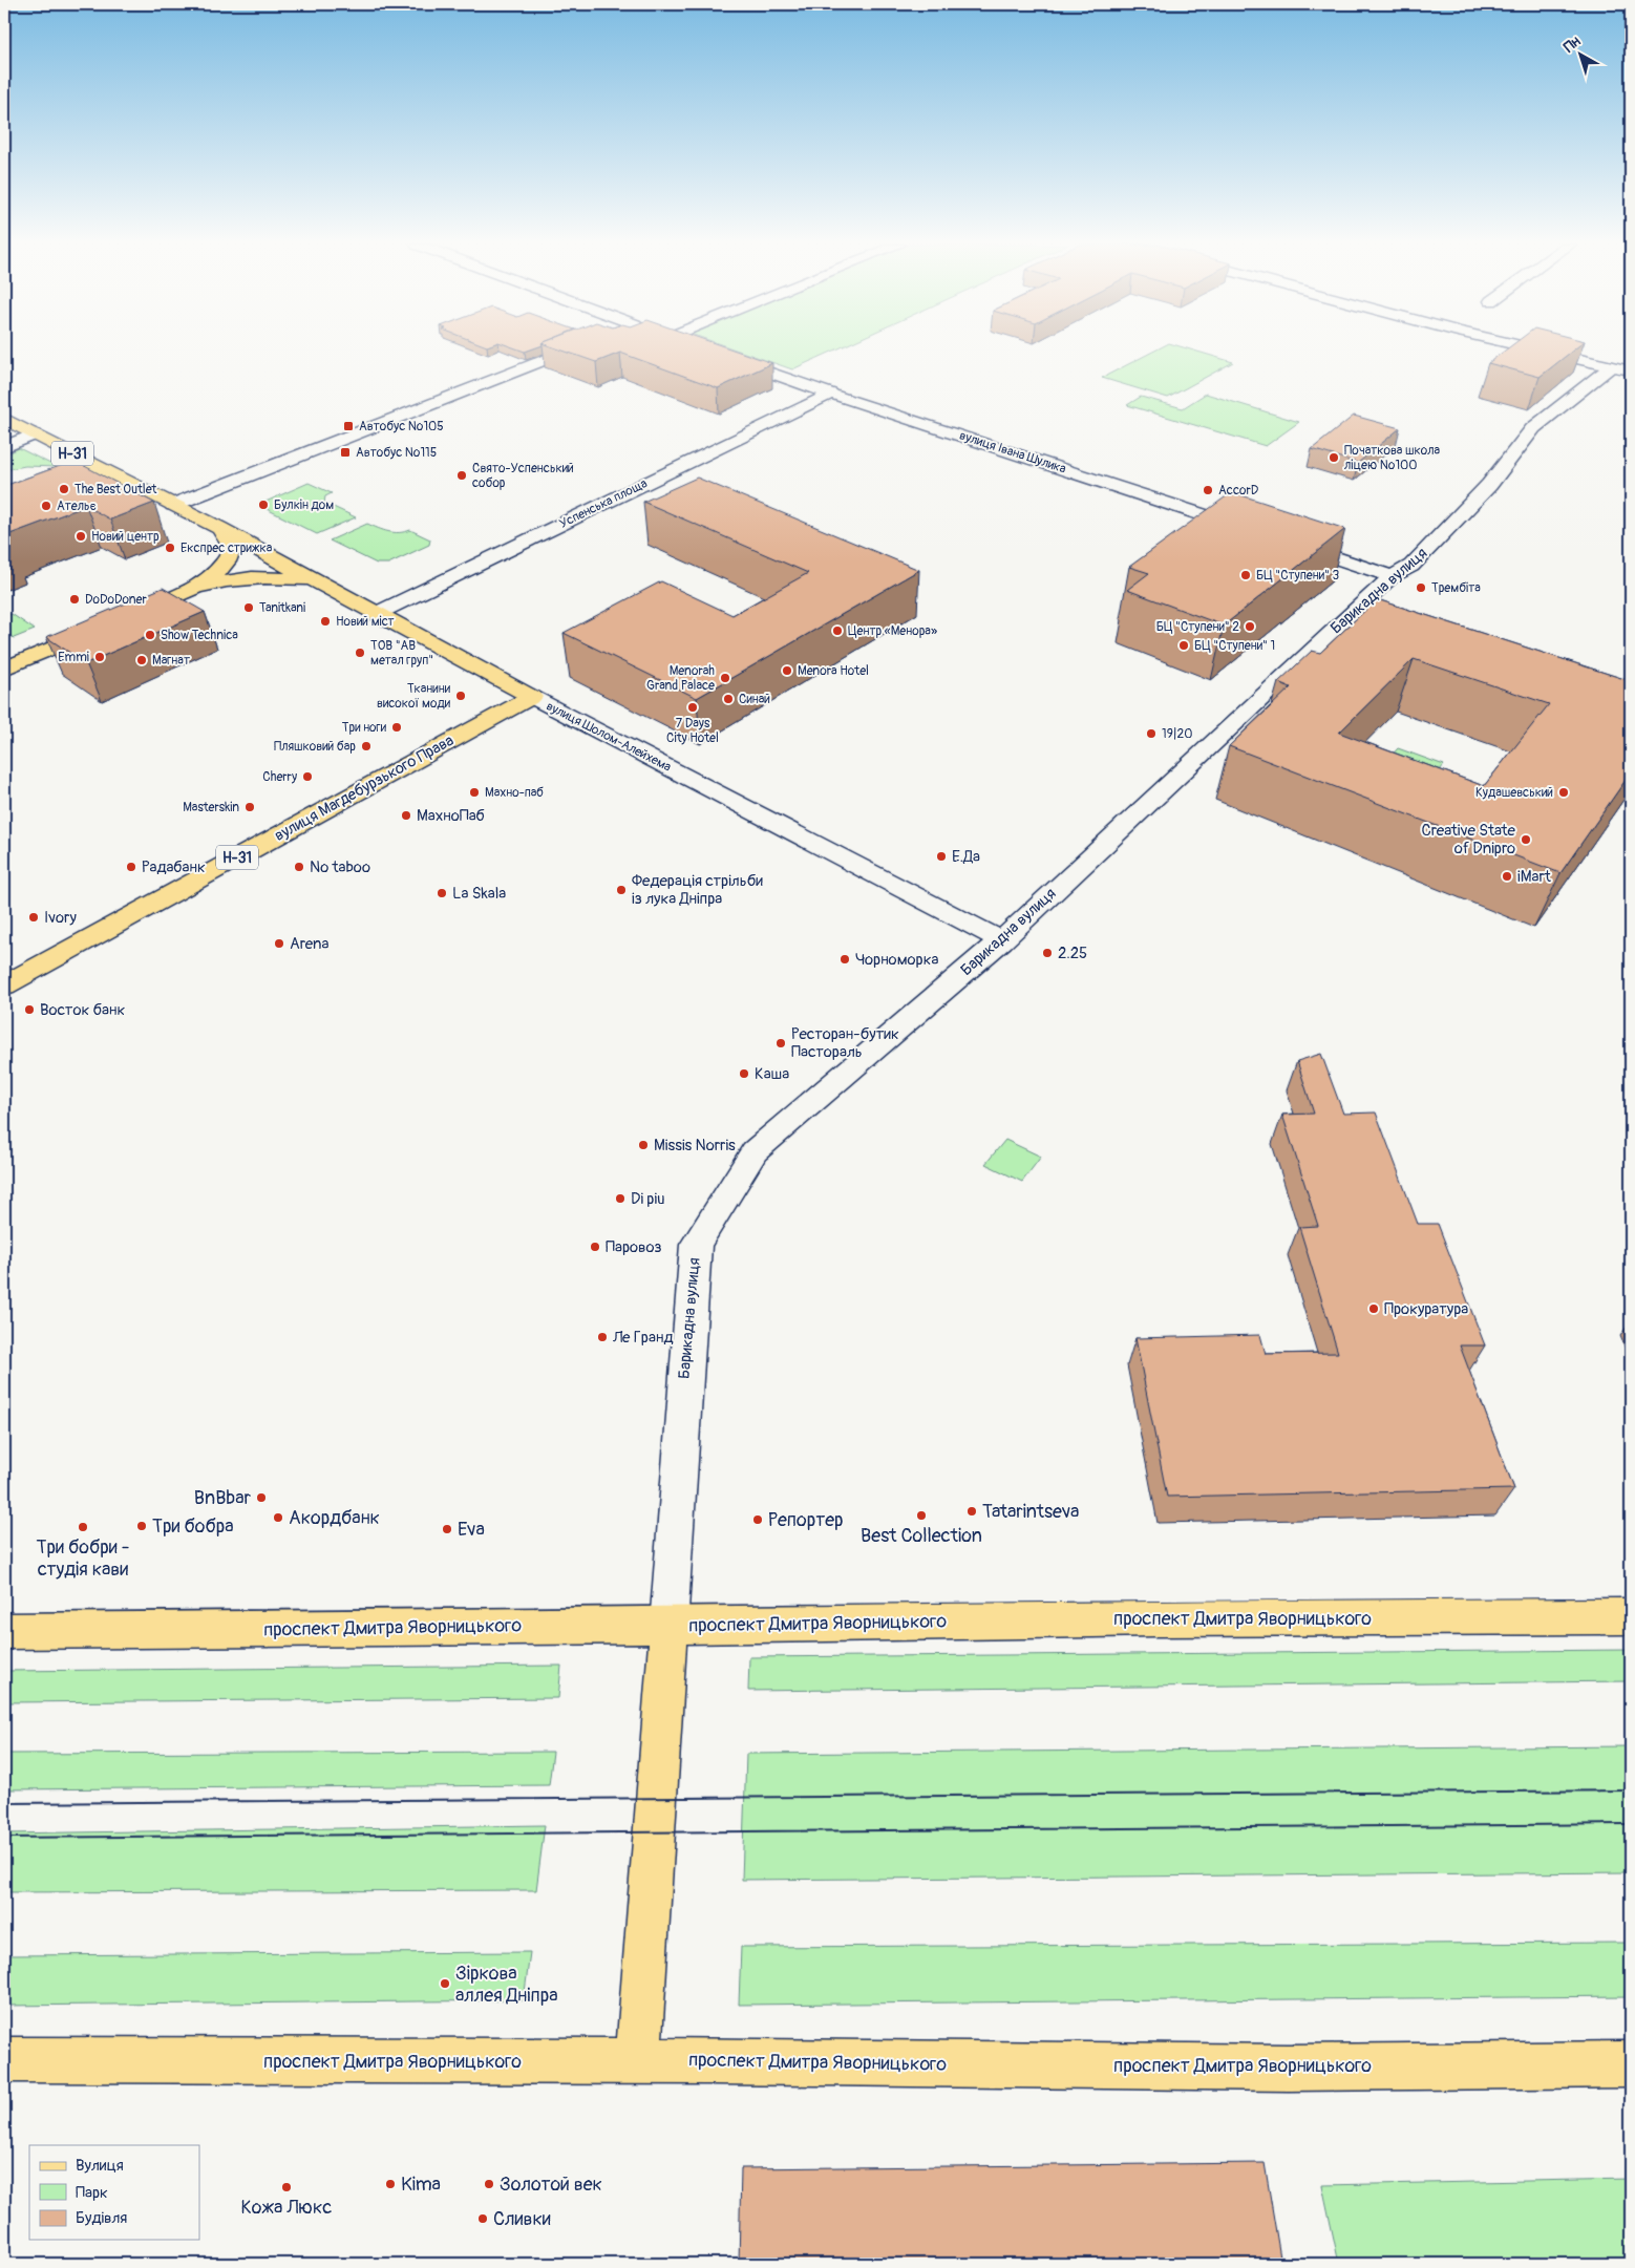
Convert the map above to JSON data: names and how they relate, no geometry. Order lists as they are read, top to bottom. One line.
{"streets":{"main road":["Н-31","вулиця Шолом-Алейхема","вулиця Магдебурзького Права","проспект Дмитра Яворницького"],"street":["вулиця Івана Шулика","Успенська площа","Барикадна вулиця"]},"crossings":[["вулиця Івана Шулика","Успенська площа"],["Н-31","вулиця Шолом-Алейхема"],["Успенська площа","вулиця Шолом-Алейхема"],["Барикадна вулиця","вулиця Шолом-Алейхема"],["Барикадна вулиця","проспект Дмитра Яворницького"],["вулиця Шолом-Алейхема","вулиця Магдебурзького Права"]],"places":{"transit":["Автобус №105","Автобус №115"],"other":["Початкова школа ліцею №100","Свято-Успенський собор","The Best Outlet","AccorD","Булкін дом","Ательє","Новий центр","Експрес стрижка","БЦ \"Ступени\" 3","Трембіта","DoDoDoner","Tanitkani","Новий міст","БЦ \"Ступени\" 2","Центр «Менора»","Show Technica","БЦ \"Ступени\" 1","ТОВ \"АВ метал груп\"","Emmi","Магнат","Menora Hotel","Menorah Grand Palace","Тканини високої моди","Синай","7 Days City Hotel","Три ноги","19|20","Пляшковий бар","Cherry","Махно-паб","Кудашевський","Masterskin","МахноПаб","Creative State of Dnipro","Е.Да","Радабанк","No taboo","iMart","Федерація стрільби із лука Дніпра","La Skala","Ivory","Arena","2.25","Чорноморка","Восток банк","Ресторан-бутик Пастораль","Каша","Missis Norris","Di piu","Паровоз","Прокуратура","Ле Гранд","BnBbar","Tatarintseva","Best Collection","Акордбанк","Репортер","Три бобра","Три бобри - студія кави","Eva","Зіркова аллея Дніпра","Kima","Золотой век","Кожа Люкс","Сливки"]},"legend":["Вулиця","Парк","Будівля"],"north":"top left"}
